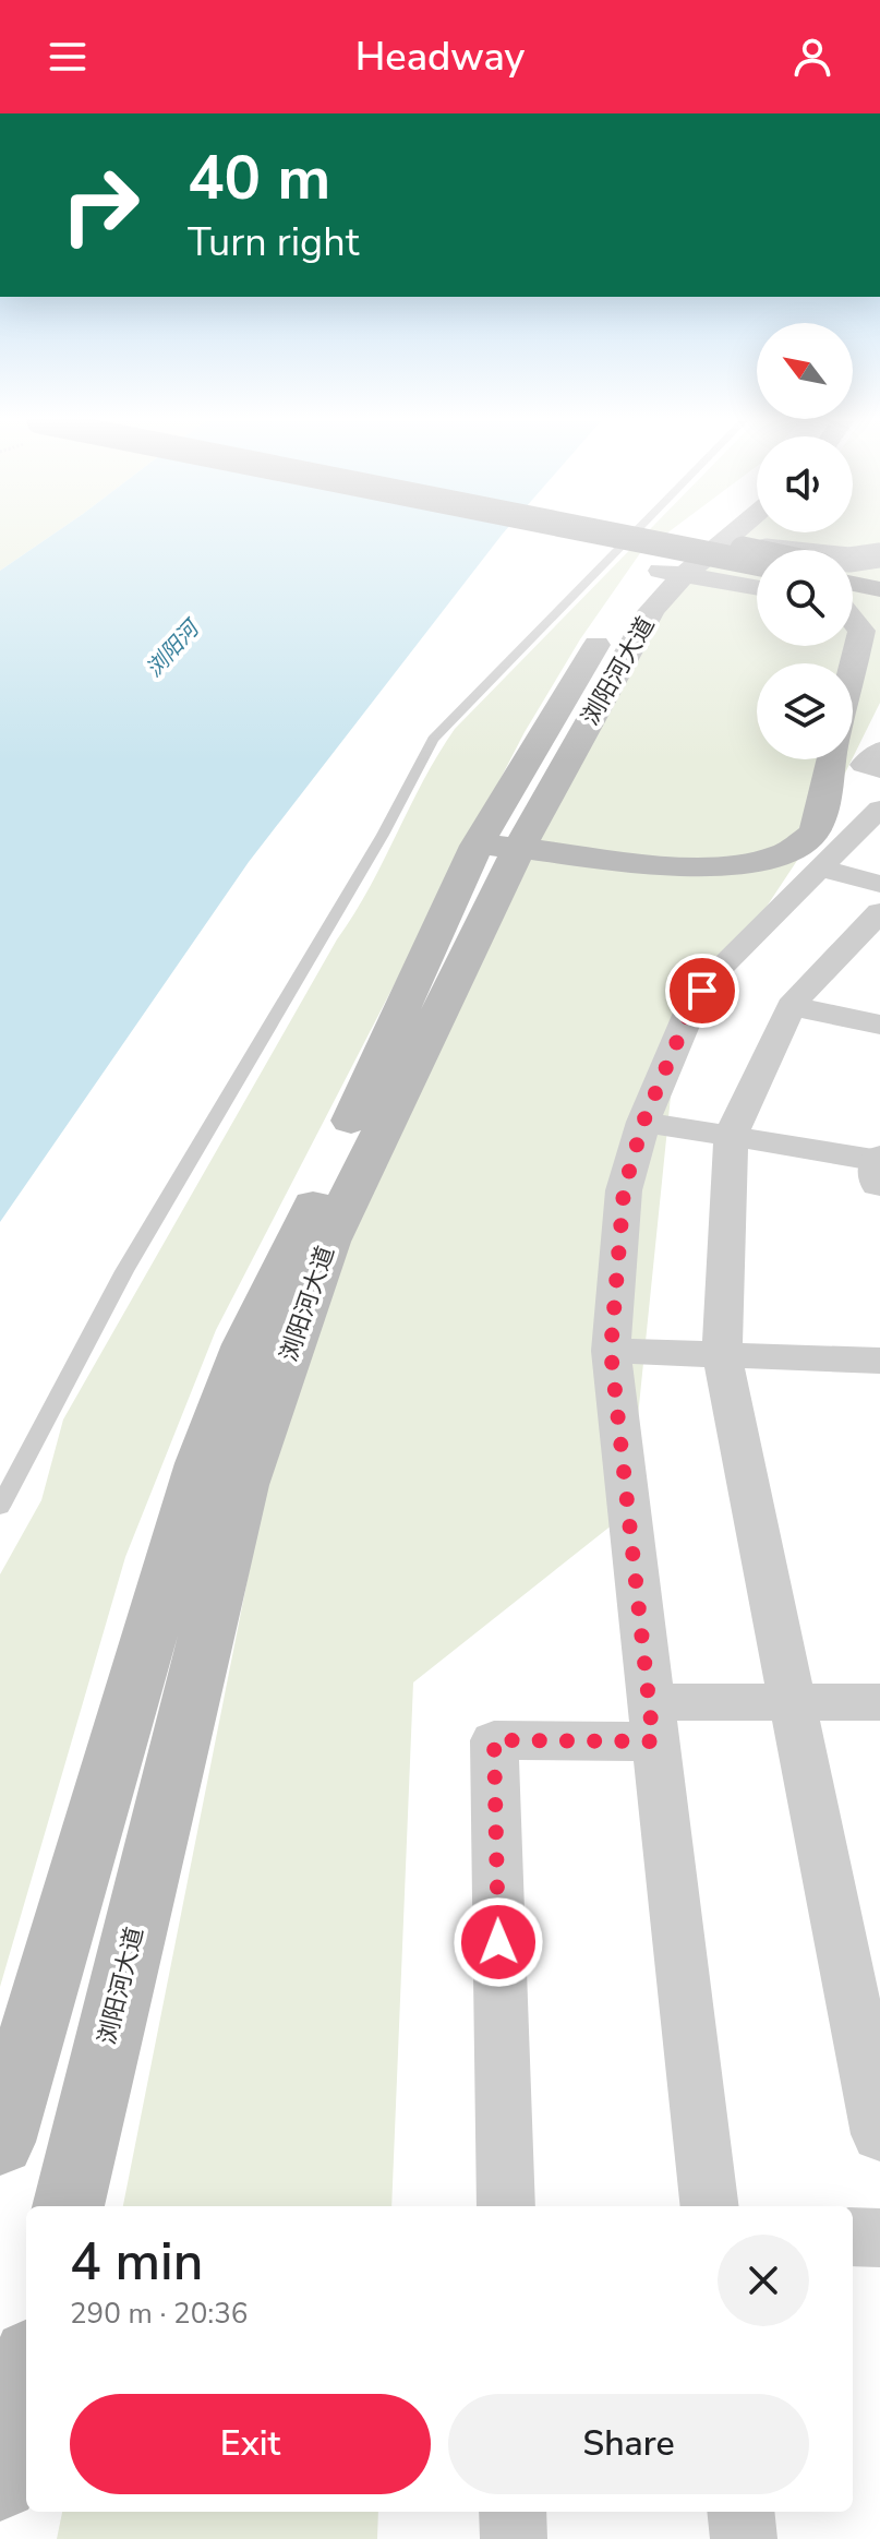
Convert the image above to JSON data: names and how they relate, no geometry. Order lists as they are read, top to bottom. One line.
{"streets":{"main road":["浏阳河大道"]},"water":["浏阳河"],"north":"top left","page":{"header":"Headway","turn":["40 m","Turn right"],"heading":["4 min","290 m · 20:36"],"buttons":["Exit","Share"]}}
